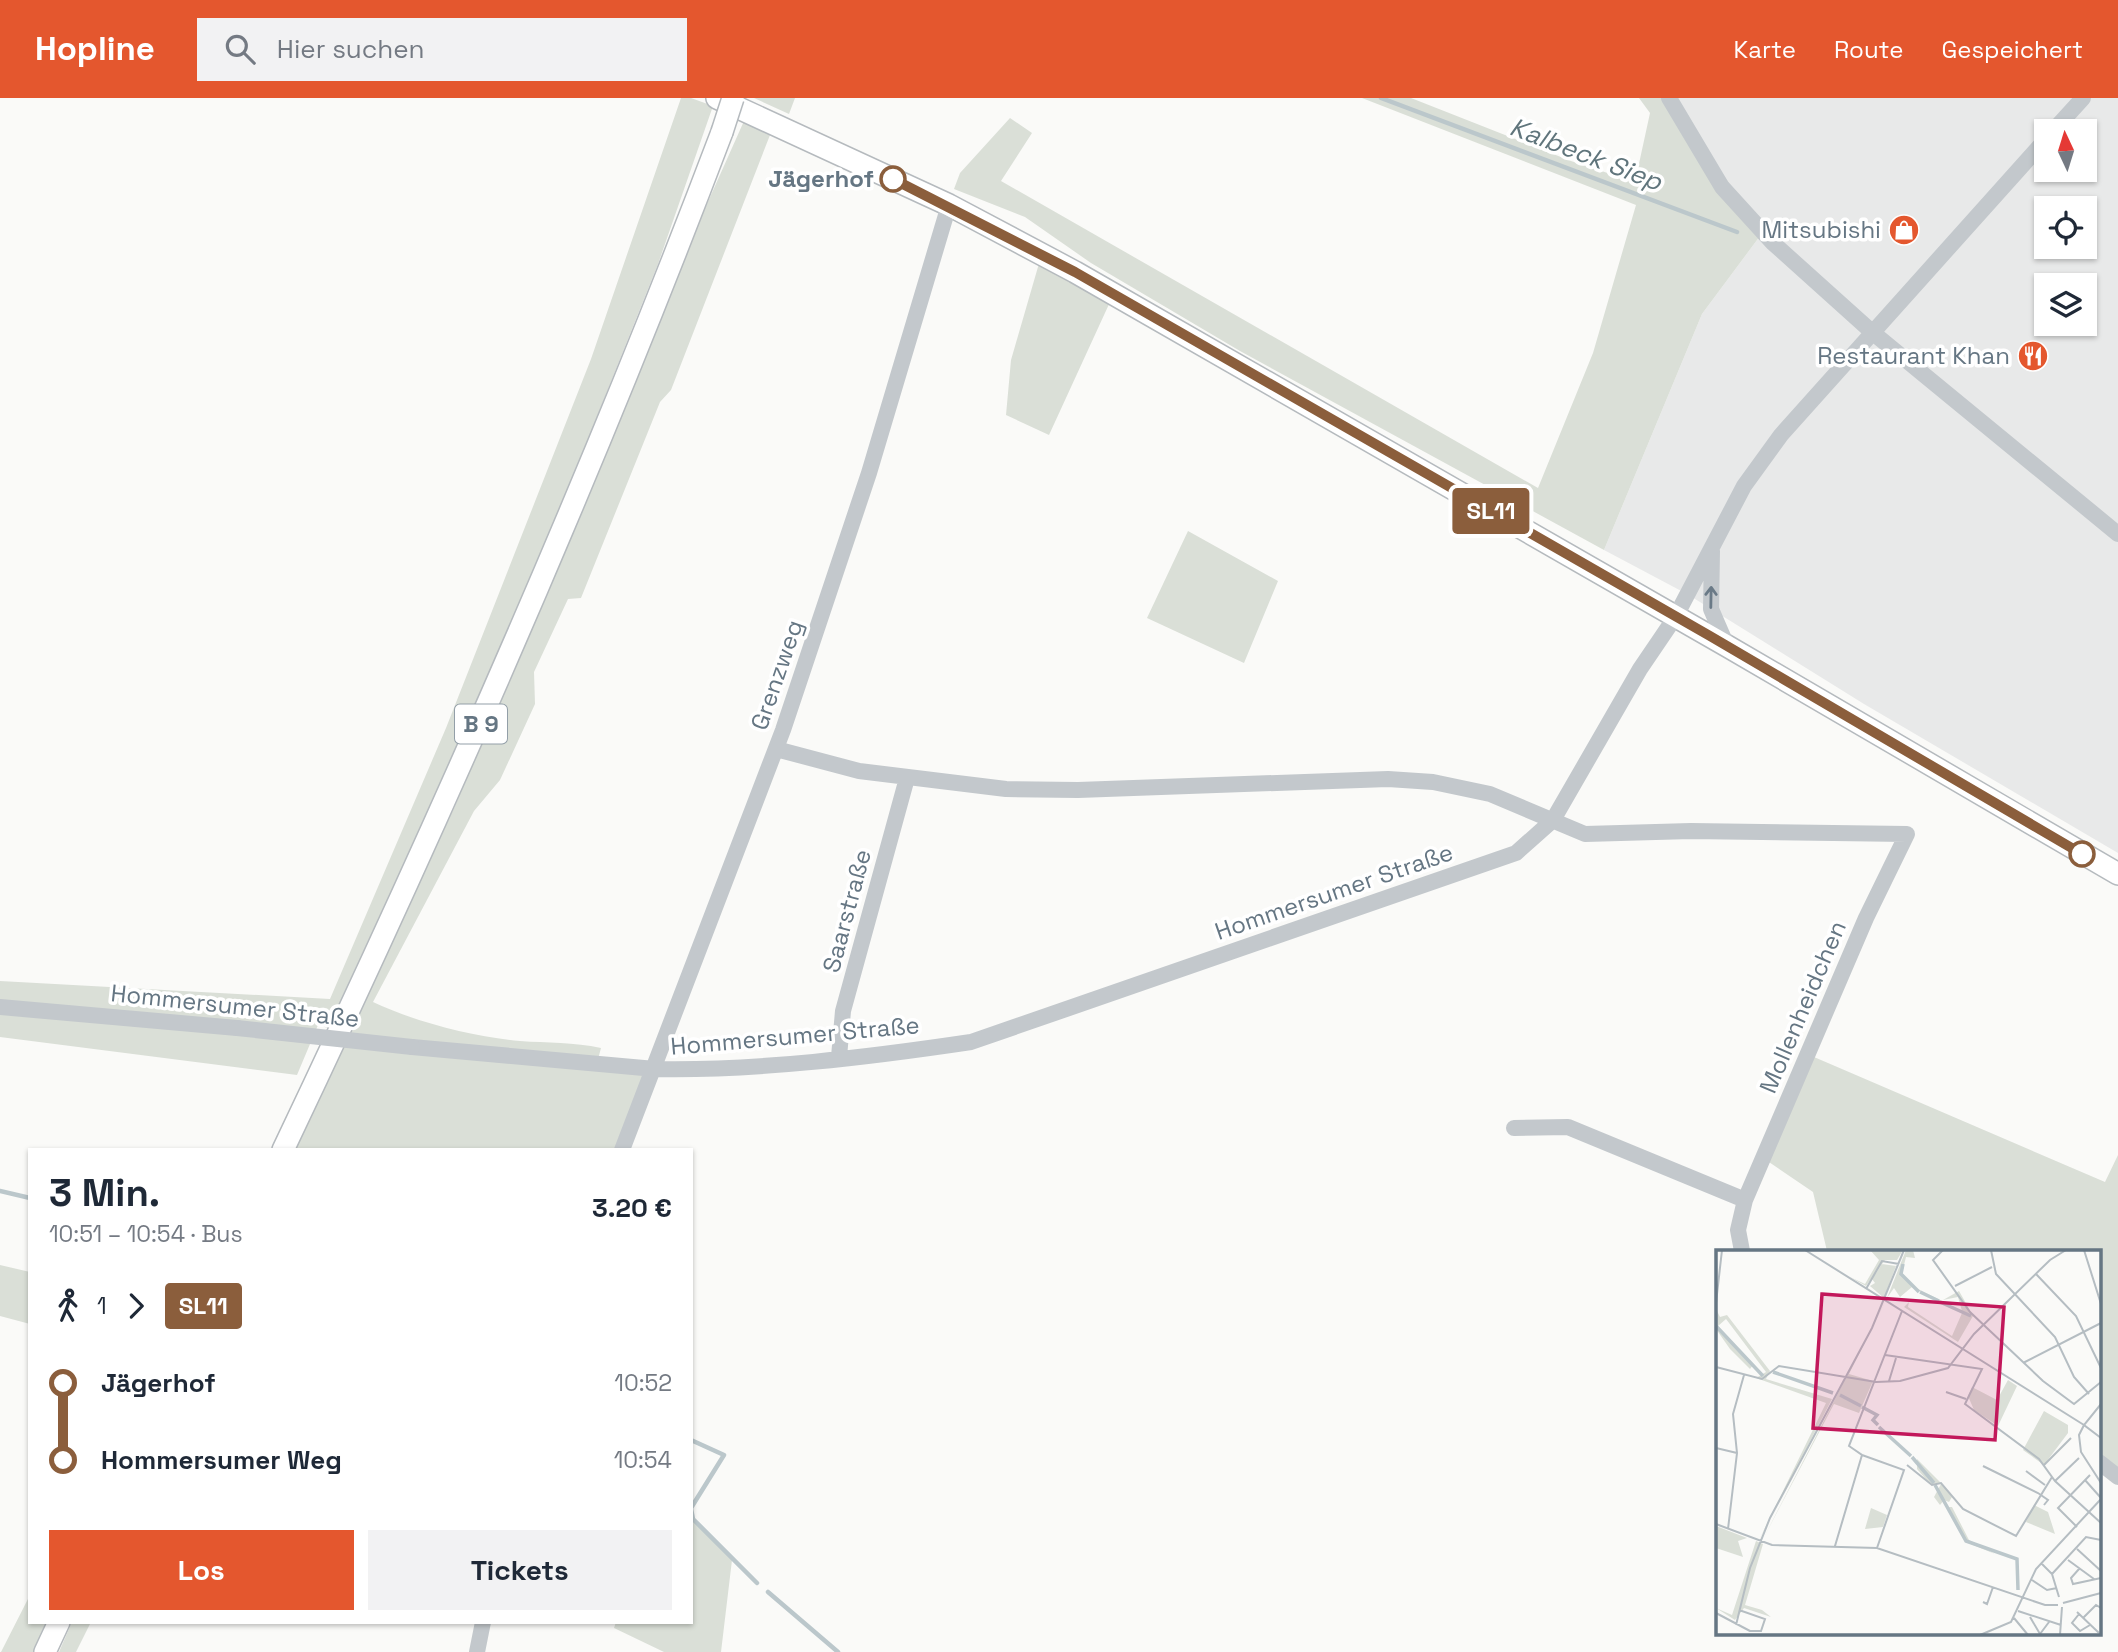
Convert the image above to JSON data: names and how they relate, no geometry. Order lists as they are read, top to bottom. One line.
{"streets":{"main road":["B 9"],"street":["Grenzweg","Hommersumer Straße","Saarstraße","Mollenheidchen"]},"crossings":[["Grenzweg","Hommersumer Straße"],["Hommersumer Straße","Saarstraße"],["Hommersumer Straße","Mollenheidchen"]],"water":["Kalbeck Siep"],"places":{"other":["Jägerhof"],"shop":["Mitsubishi"],"restaurant":["Restaurant Khan"]},"lines":["bus line SL11"],"north":"top","page":{"header":"Hopline","search":"Hier suchen","nav":["Karte","Route","Gespeichert"],"on_map":"SL11","heading":["3 Min.","10:51 – 10:54 · Bus","3.20 €"],"legs":["1","SL11"],"list":[{"name":"Jägerhof","value":"10:52"},{"name":"Hommersumer Weg","value":"10:54"}],"buttons":["Los","Tickets"]}}
